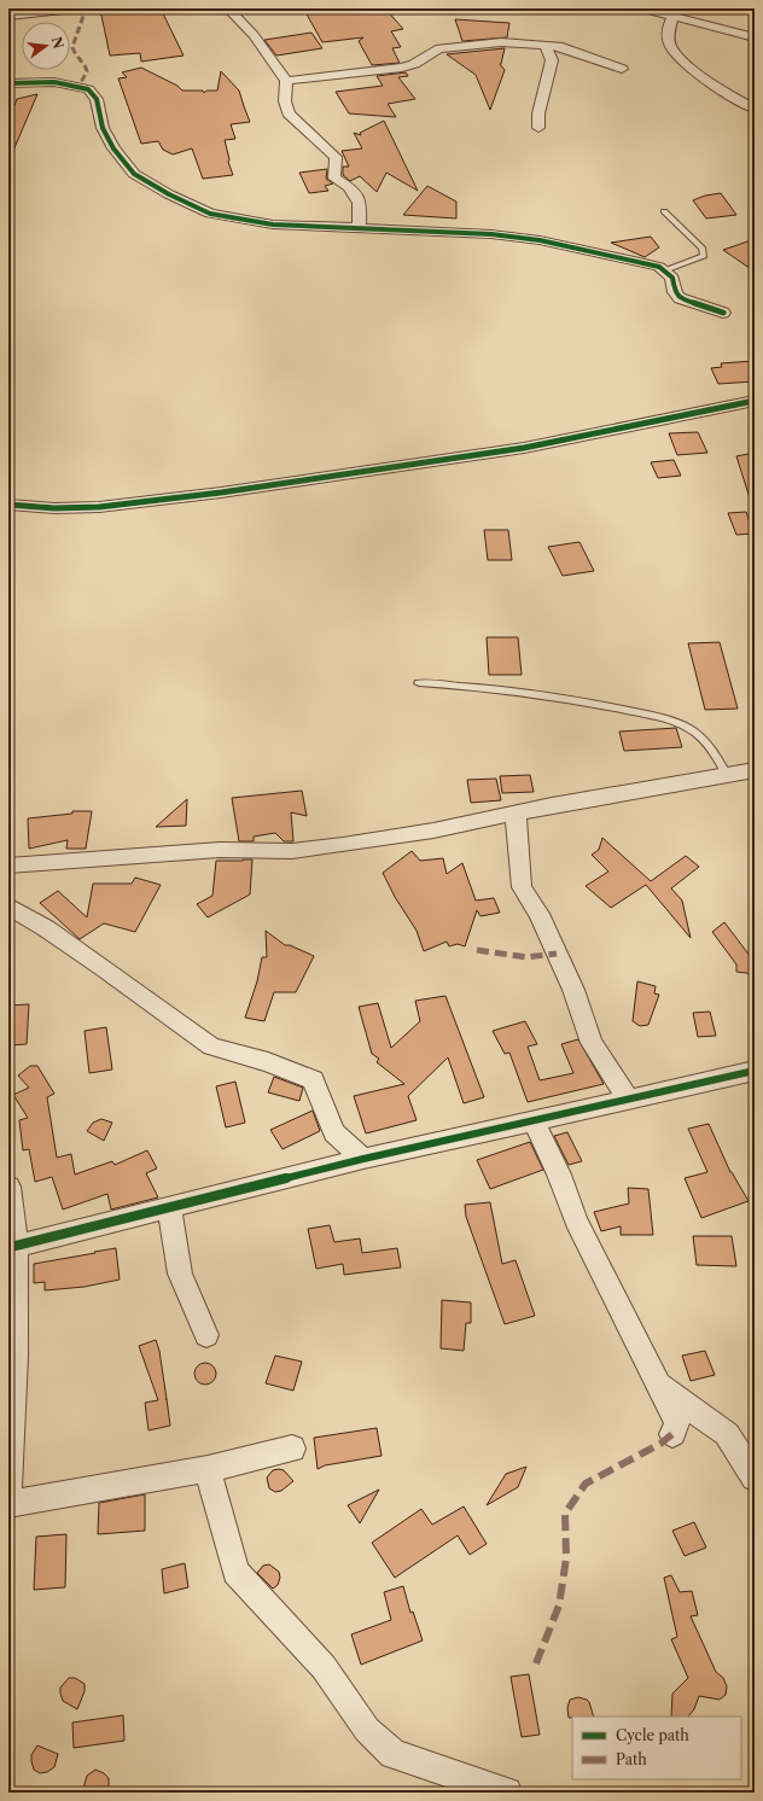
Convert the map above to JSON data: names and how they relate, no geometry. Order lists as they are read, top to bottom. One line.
{"legend":["Cycle path","Path"],"north":"right"}
